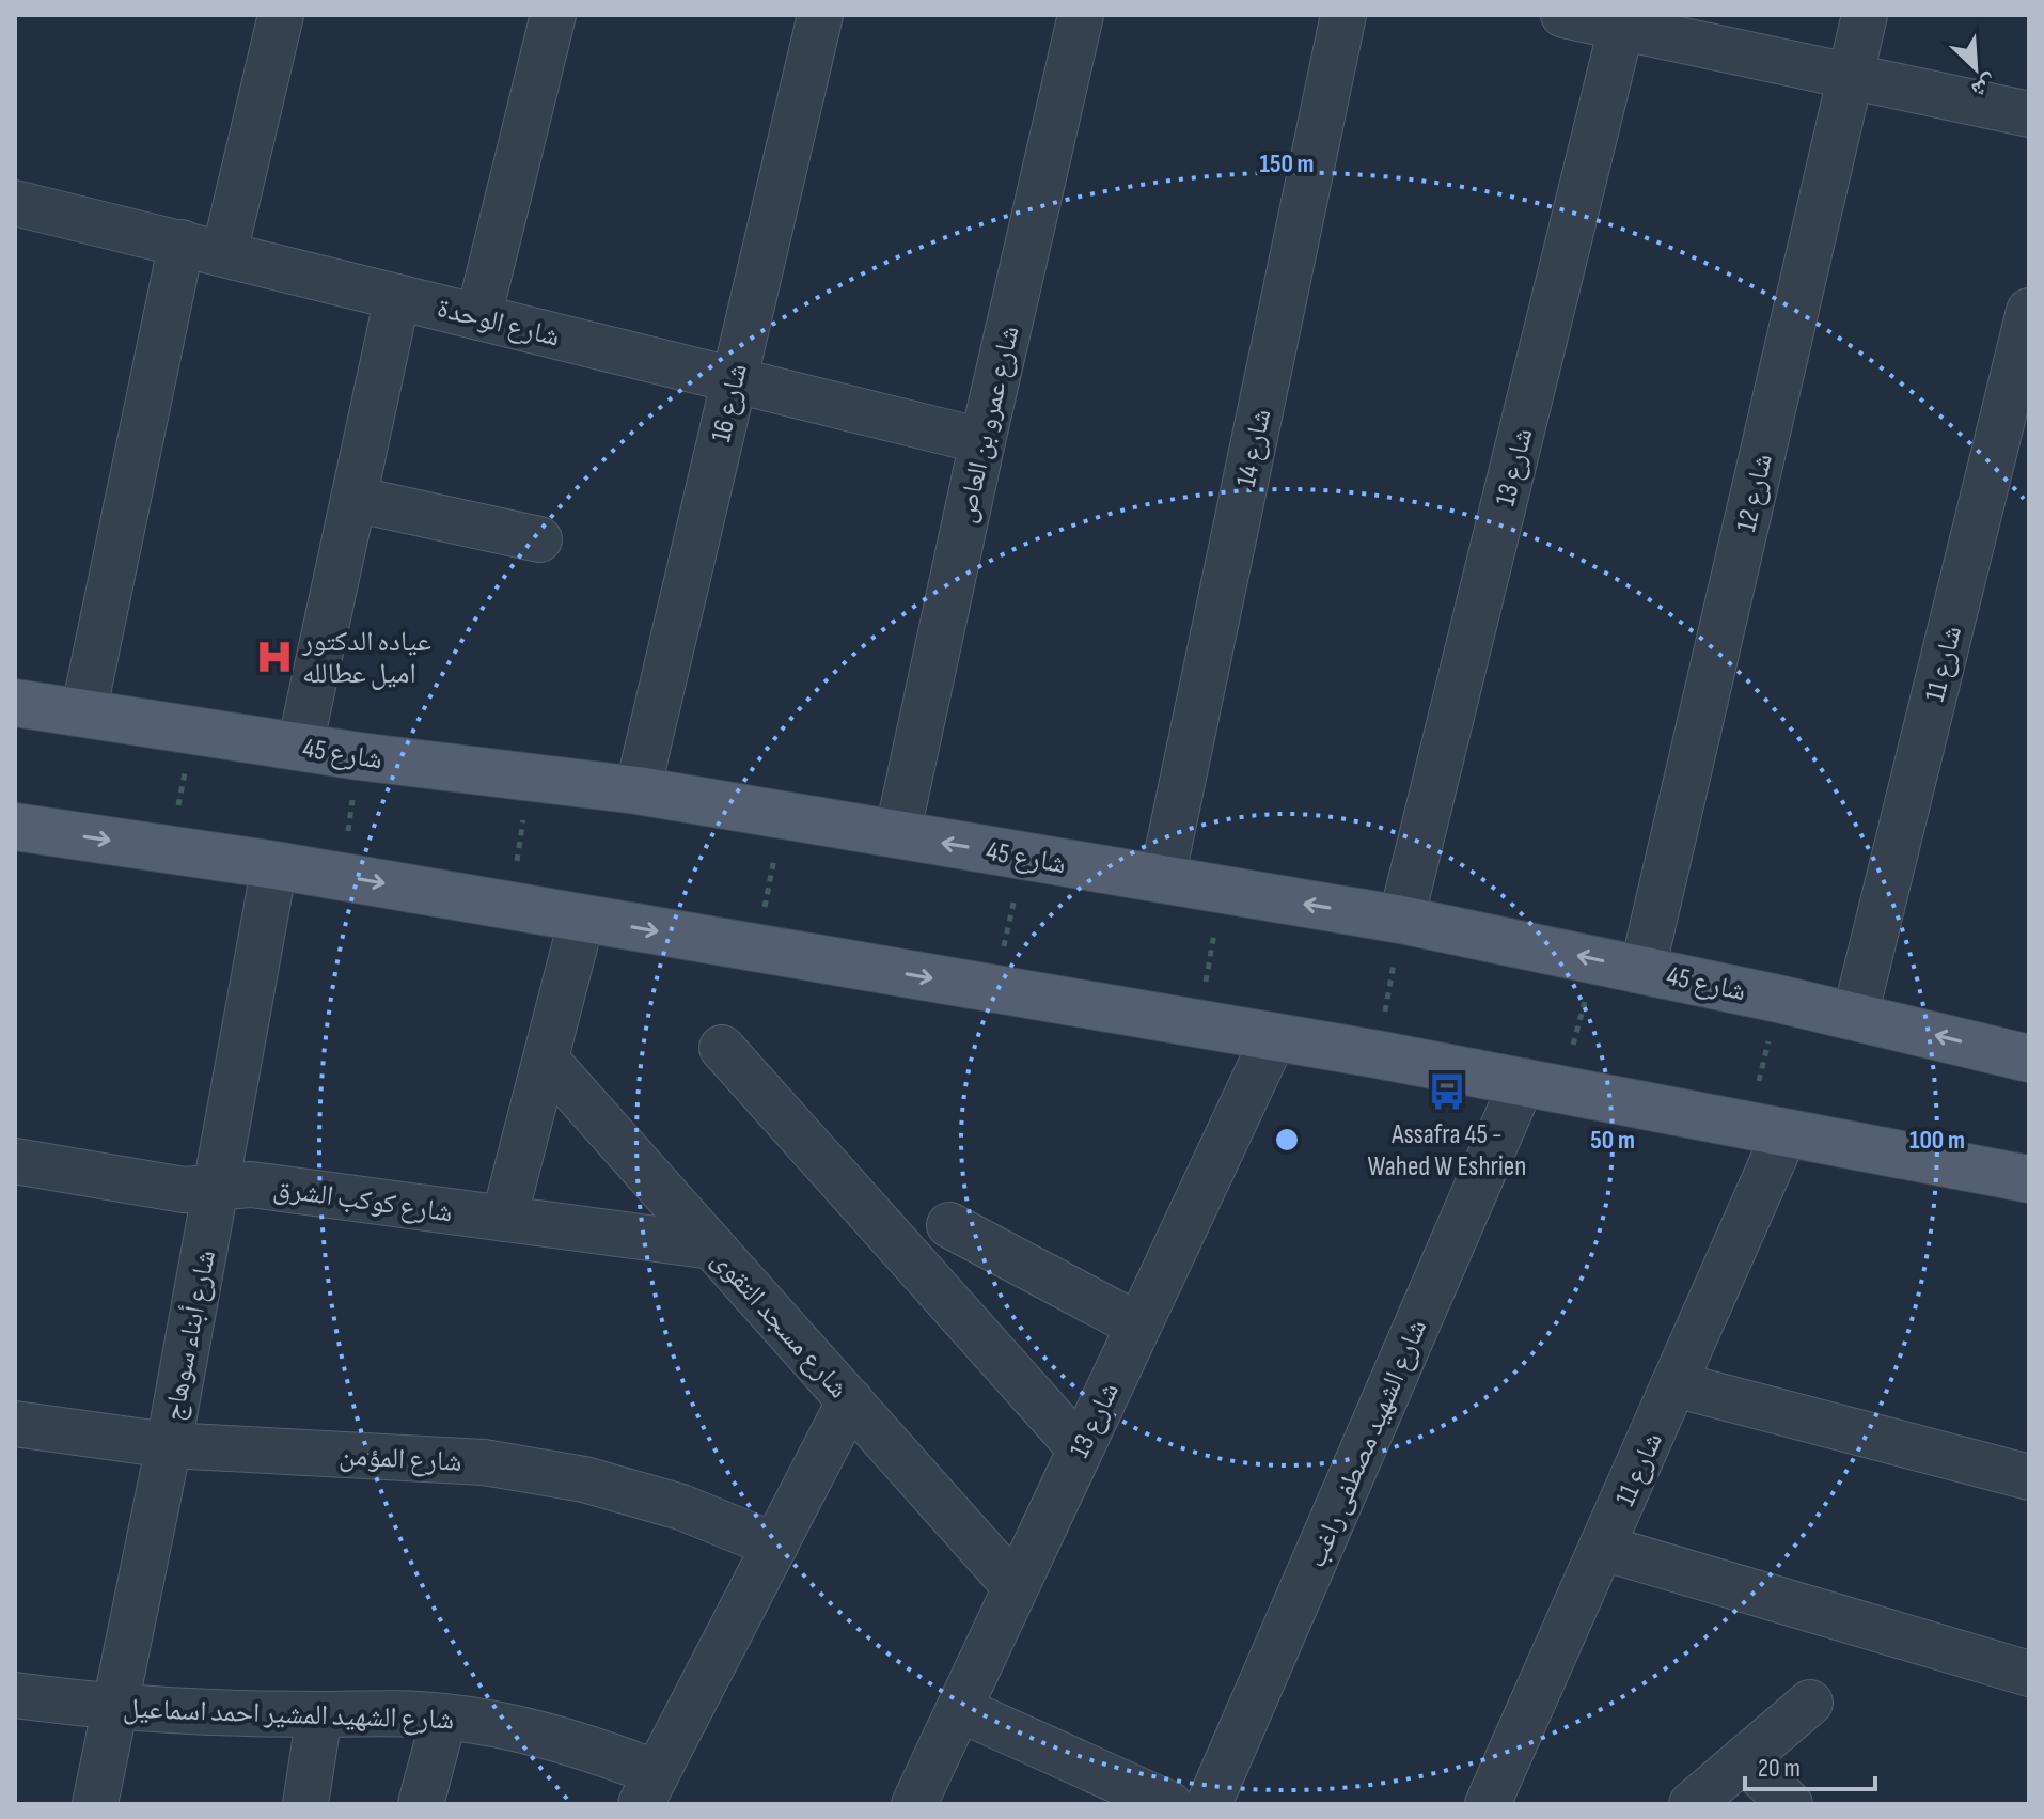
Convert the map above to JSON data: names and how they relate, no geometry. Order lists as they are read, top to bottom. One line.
{"streets":{"main road":["شارع 45"],"street":["شارع الوحدة","شارع 16","شارع عمرو بن العاص","شارع 14","شارع 13","شارع 12","شارع 11","شارع كوكب الشرق","شارع مسجد التقوى","شارع أبناء سوهاج","شارع الشهيد مصطفى راغب","شارع المؤمن","شارع الشهيد المشير احمد اسماعيل"]},"crossings":[["شارع الوحدة","شارع 16"],["شارع الوحدة","شارع عمرو بن العاص"],["شارع 16","شارع 45"],["شارع عمرو بن العاص","شارع 45"],["شارع 14","شارع 45"],["شارع 13","شارع 45"],["شارع 13","شارع مسجد التقوى"],["شارع 12","شارع 45"],["شارع 11","شارع 45"],["شارع كوكب الشرق","شارع مسجد التقوى"],["شارع كوكب الشرق","شارع أبناء سوهاج"],["شارع أبناء سوهاج","شارع المؤمن"],["شارع أبناء سوهاج","شارع الشهيد المشير احمد اسماعيل"]],"places":{"hospital":["عياده الدكتور اميل عطالله"],"bus stop":["Assafra 45 - Wahed W Eshrien"]},"scale_bar":"20 m","north":"bottom right","rings":["150 m","50 m","100 m"]}
